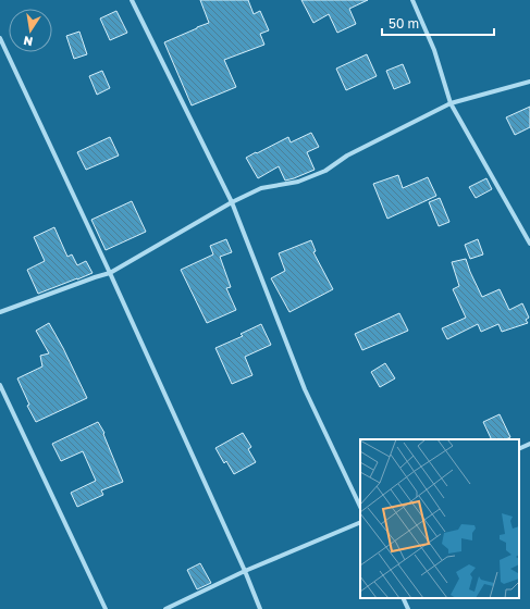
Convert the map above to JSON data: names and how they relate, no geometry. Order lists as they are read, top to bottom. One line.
{"scale_bar":"50 m","north":"bottom"}
